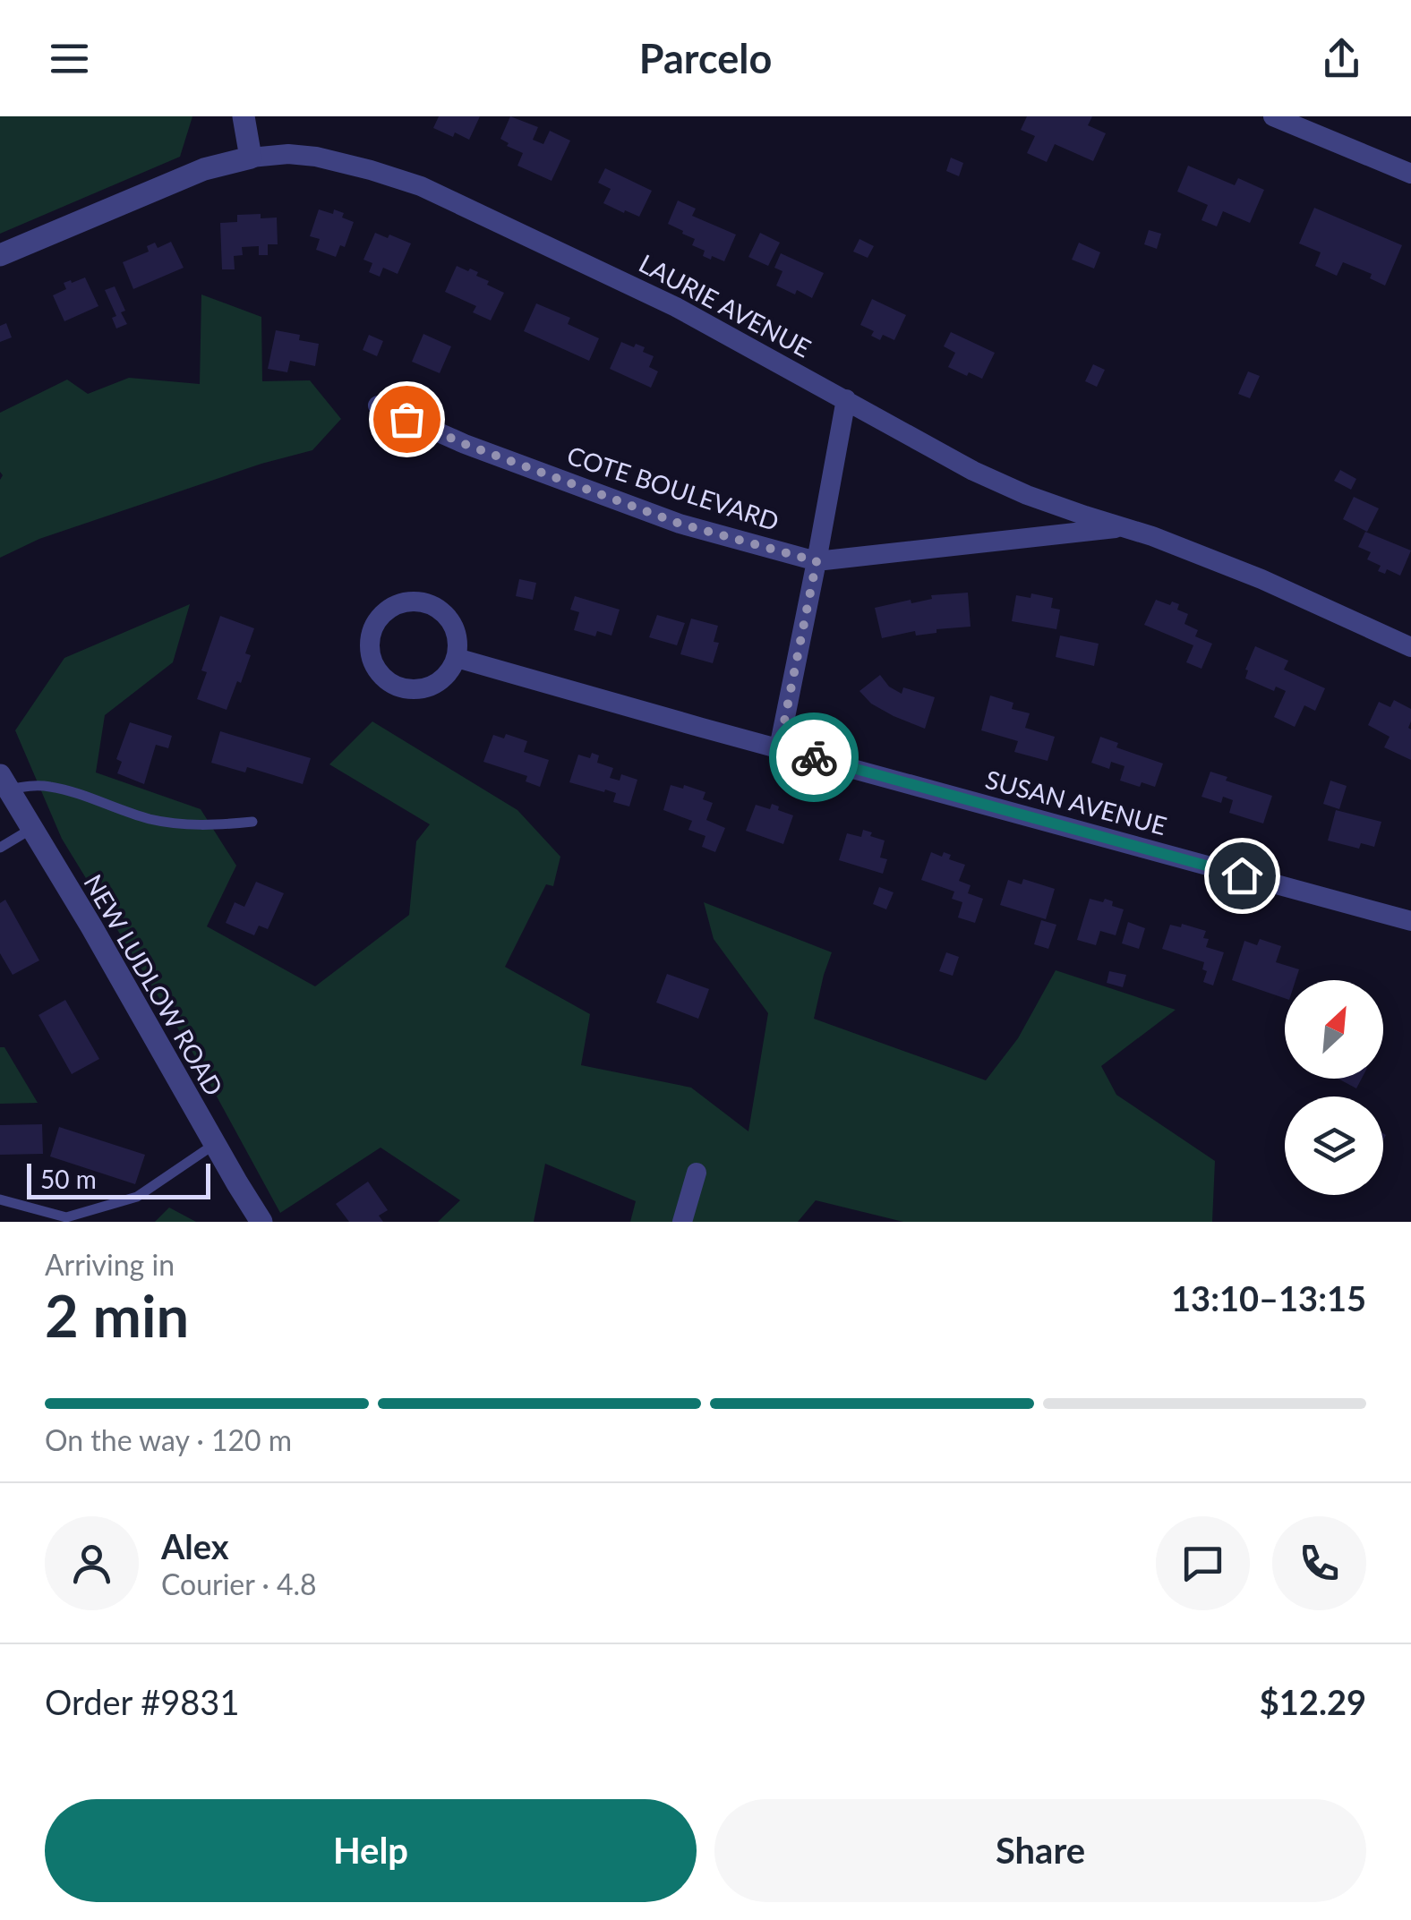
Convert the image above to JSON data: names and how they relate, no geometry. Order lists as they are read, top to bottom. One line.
{"streets":{"street":["LAURIE AVENUE","COTE BOULEVARD","SUSAN AVENUE","NEW LUDLOW ROAD"]},"crossings":[["LAURIE AVENUE","COTE BOULEVARD"]],"scale_bar":"50 m","north":"top right","page":{"header":"Parcelo","scale":"50 m","heading":["2 min","Arriving in","13:10–13:15"],"panel":["Alex","Courier · 4.8","Order #9831","$12.29"],"bar":"On the way · 120 m","buttons":["Help","Share"]}}
